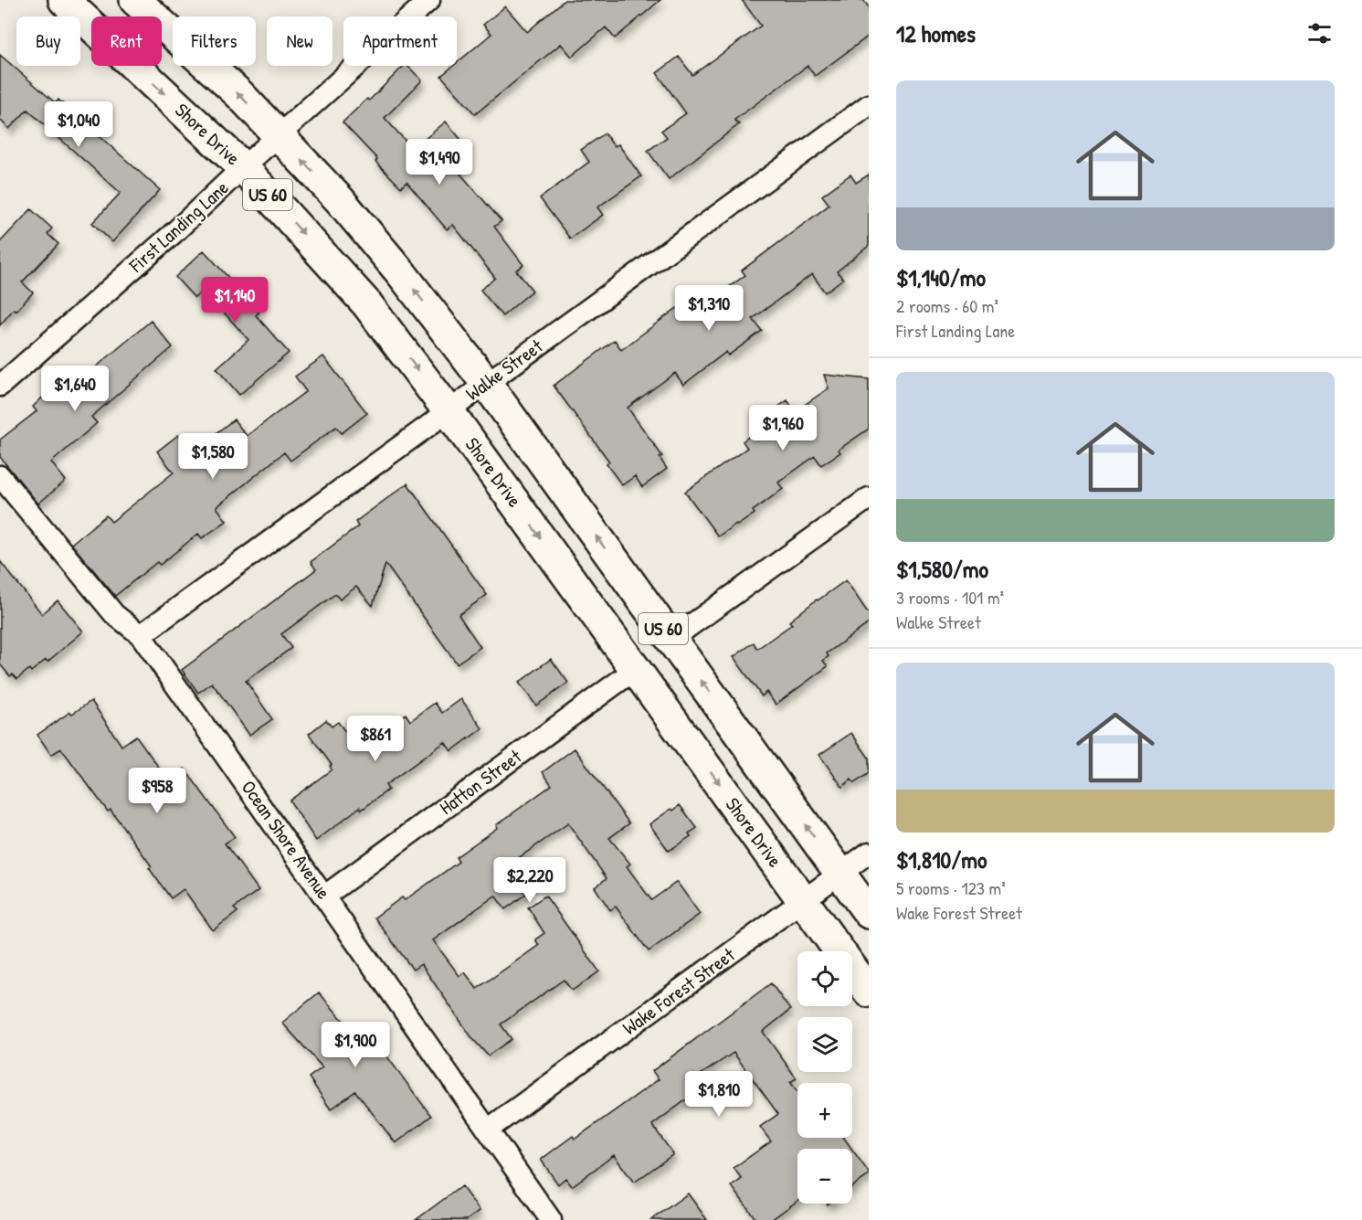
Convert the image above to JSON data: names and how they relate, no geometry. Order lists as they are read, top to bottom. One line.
{"streets":{"highway":["Shore Drive","US 60"],"street":["First Landing Lane","Walke Street","Hatton Street","Ocean Shore Avenue","Wake Forest Street"]},"crossings":[["Shore Drive","First Landing Lane"],["Shore Drive","Walke Street"],["Shore Drive","Hatton Street"],["Shore Drive","Wake Forest Street"],["US 60","First Landing Lane"],["US 60","Walke Street"],["US 60","Wake Forest Street"],["Walke Street","Ocean Shore Avenue"],["Hatton Street","Ocean Shore Avenue"],["Ocean Shore Avenue","Wake Forest Street"]],"page":{"heading":"12 homes","chip":["Buy","Rent","Filters","New","Apartment"],"list":[{"name":"$1,140/mo","note":"2 rooms · 60 m² · First Landing Lane"},{"name":"$1,580/mo","note":"3 rooms · 101 m² · Walke Street"},{"name":"$1,810/mo","note":"5 rooms · 123 m² · Wake Forest Street"}],"price":["$1,040","$1,490","$1,140","$1,310","$1,640","$1,960","$1,580","$861","$958","$2,220","$1,900","$1,810"],"map_buttons":["+","−"]}}
